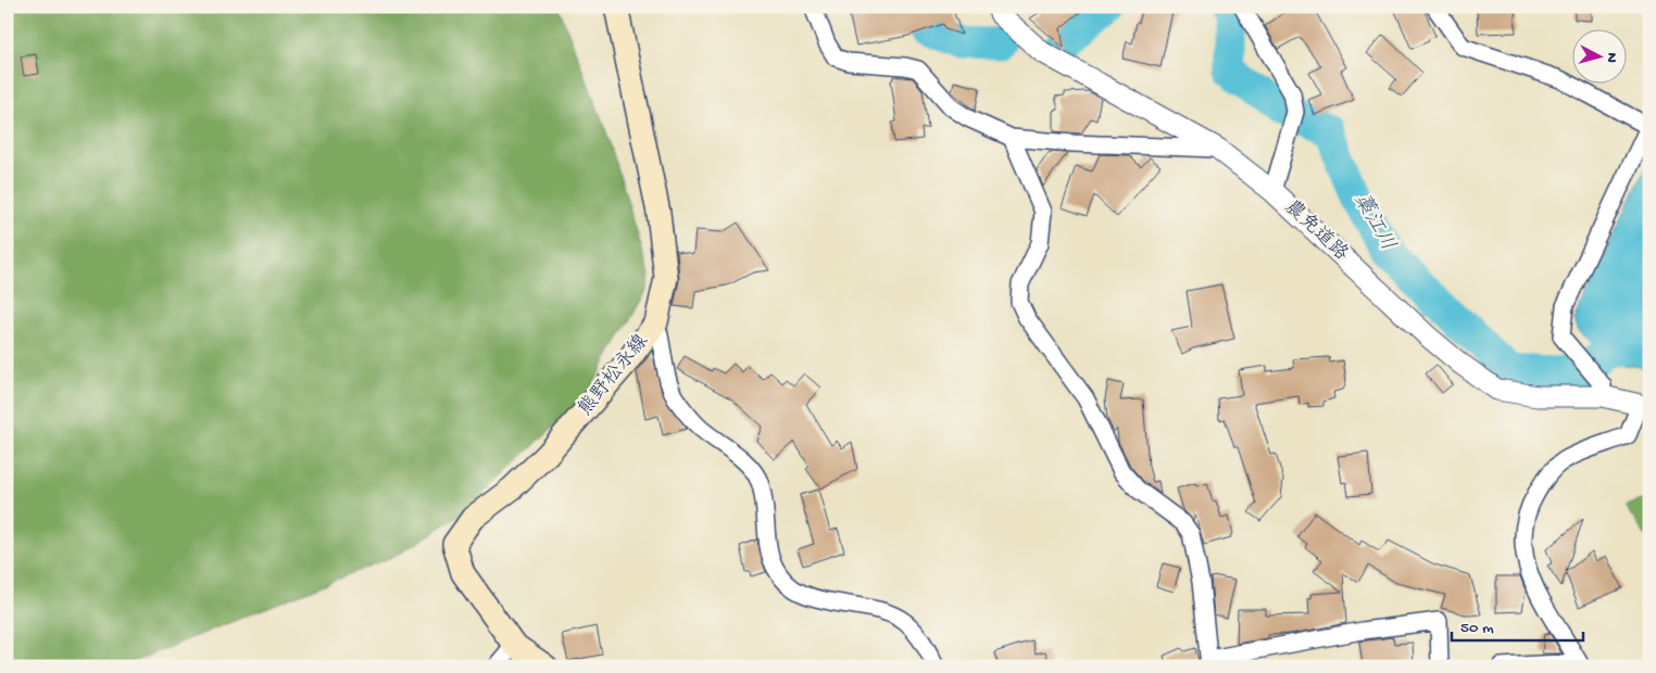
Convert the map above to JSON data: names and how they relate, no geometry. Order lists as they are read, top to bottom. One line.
{"streets":{"main road":["熊野松永線"],"street":["農免道路"]},"water":["藁江川"],"scale_bar":"50 m","north":"right"}
